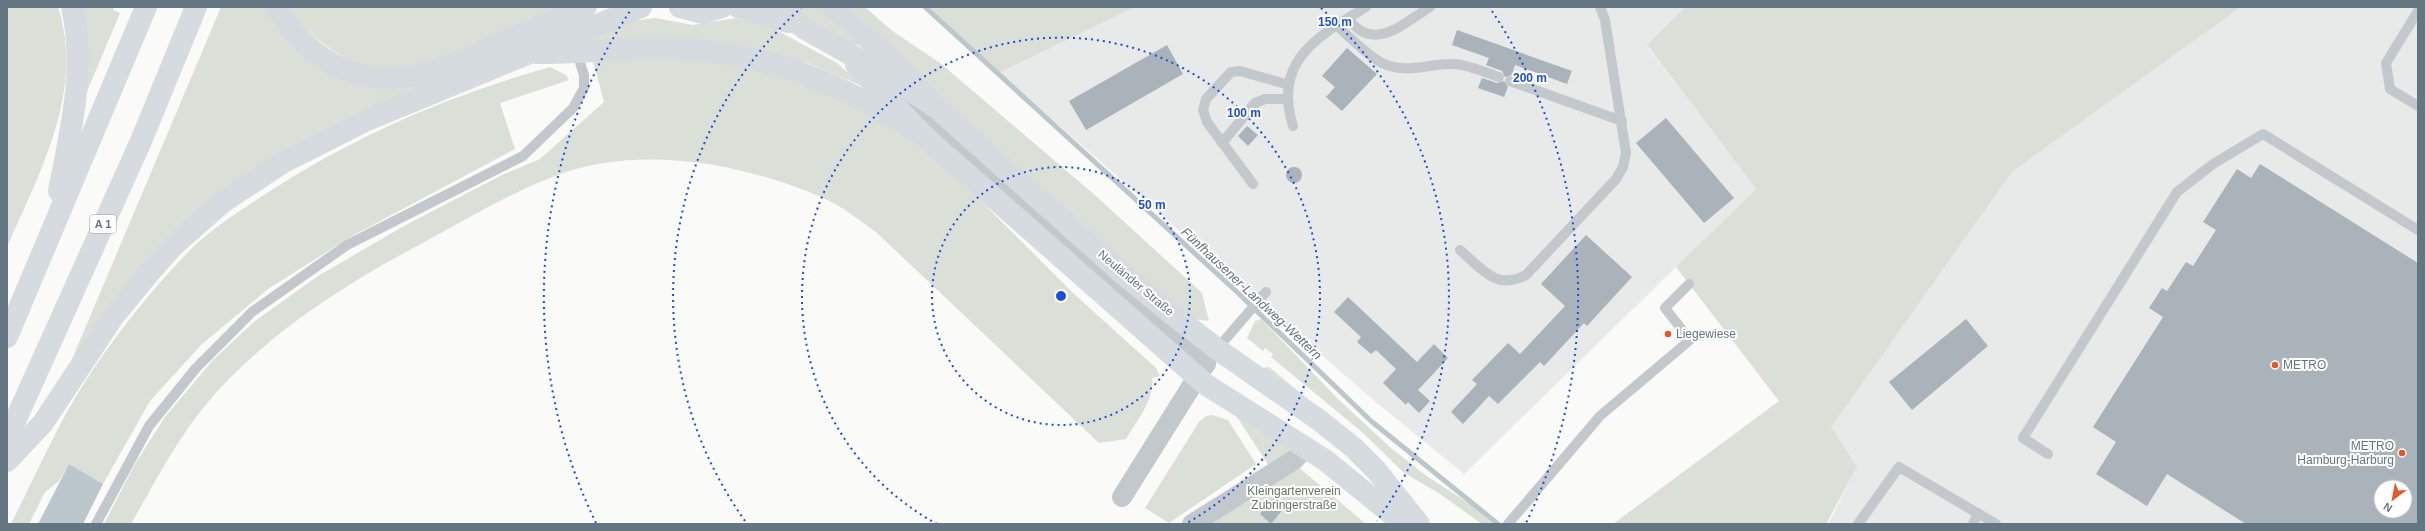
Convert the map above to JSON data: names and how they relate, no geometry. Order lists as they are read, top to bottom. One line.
{"streets":{"main road":["A 1","Neuländer Straße"]},"water":["Fünfhausener-Landweg-Wettern"],"parks":["Kleingartenverein Zubringerstraße"],"places":["Liegewiese","METRO","METRO Hamburg-Harburg"],"north":"bottom left","rings":["150 m","200 m","100 m","50 m"]}
